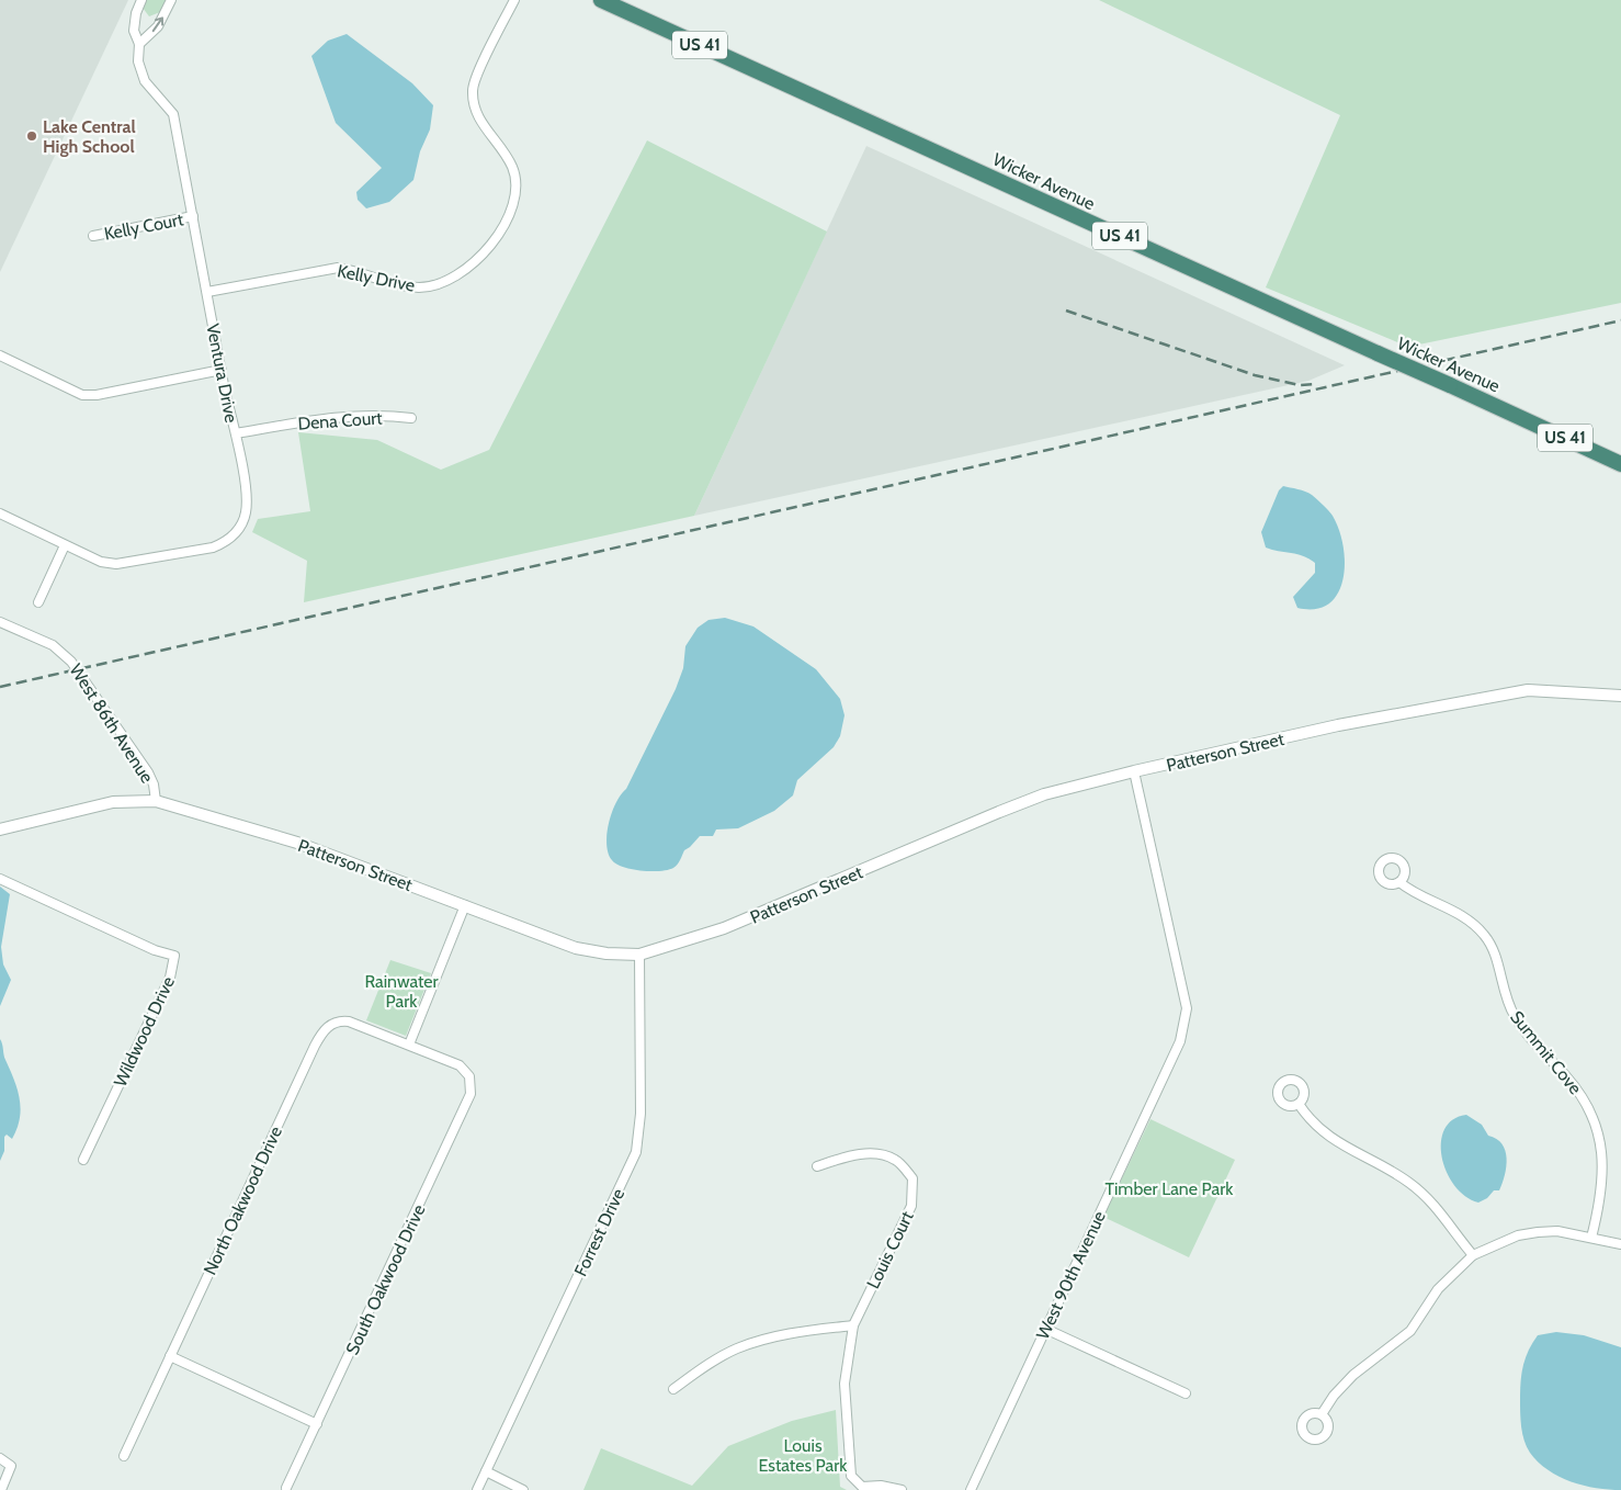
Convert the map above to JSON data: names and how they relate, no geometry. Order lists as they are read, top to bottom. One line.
{"streets":{"highway":["US 41","Wicker Avenue"],"street":["Kelly Court","Kelly Drive","Ventura Drive","Dena Court","West 86th Avenue","Patterson Street","Wildwood Drive","Summit Cove","North Oakwood Drive","Forrest Drive","Louis Court","West 90th Avenue","South Oakwood Drive"]},"crossings":[["Kelly Court","Ventura Drive"],["Kelly Drive","Ventura Drive"],["Ventura Drive","Dena Court"],["West 86th Avenue","Patterson Street"],["Patterson Street","Forrest Drive"],["Patterson Street","West 90th Avenue"],["North Oakwood Drive","South Oakwood Drive"]],"parks":["Rainwater Park","Timber Lane Park","Louis Estates Park"],"places":["Lake Central High School"]}
